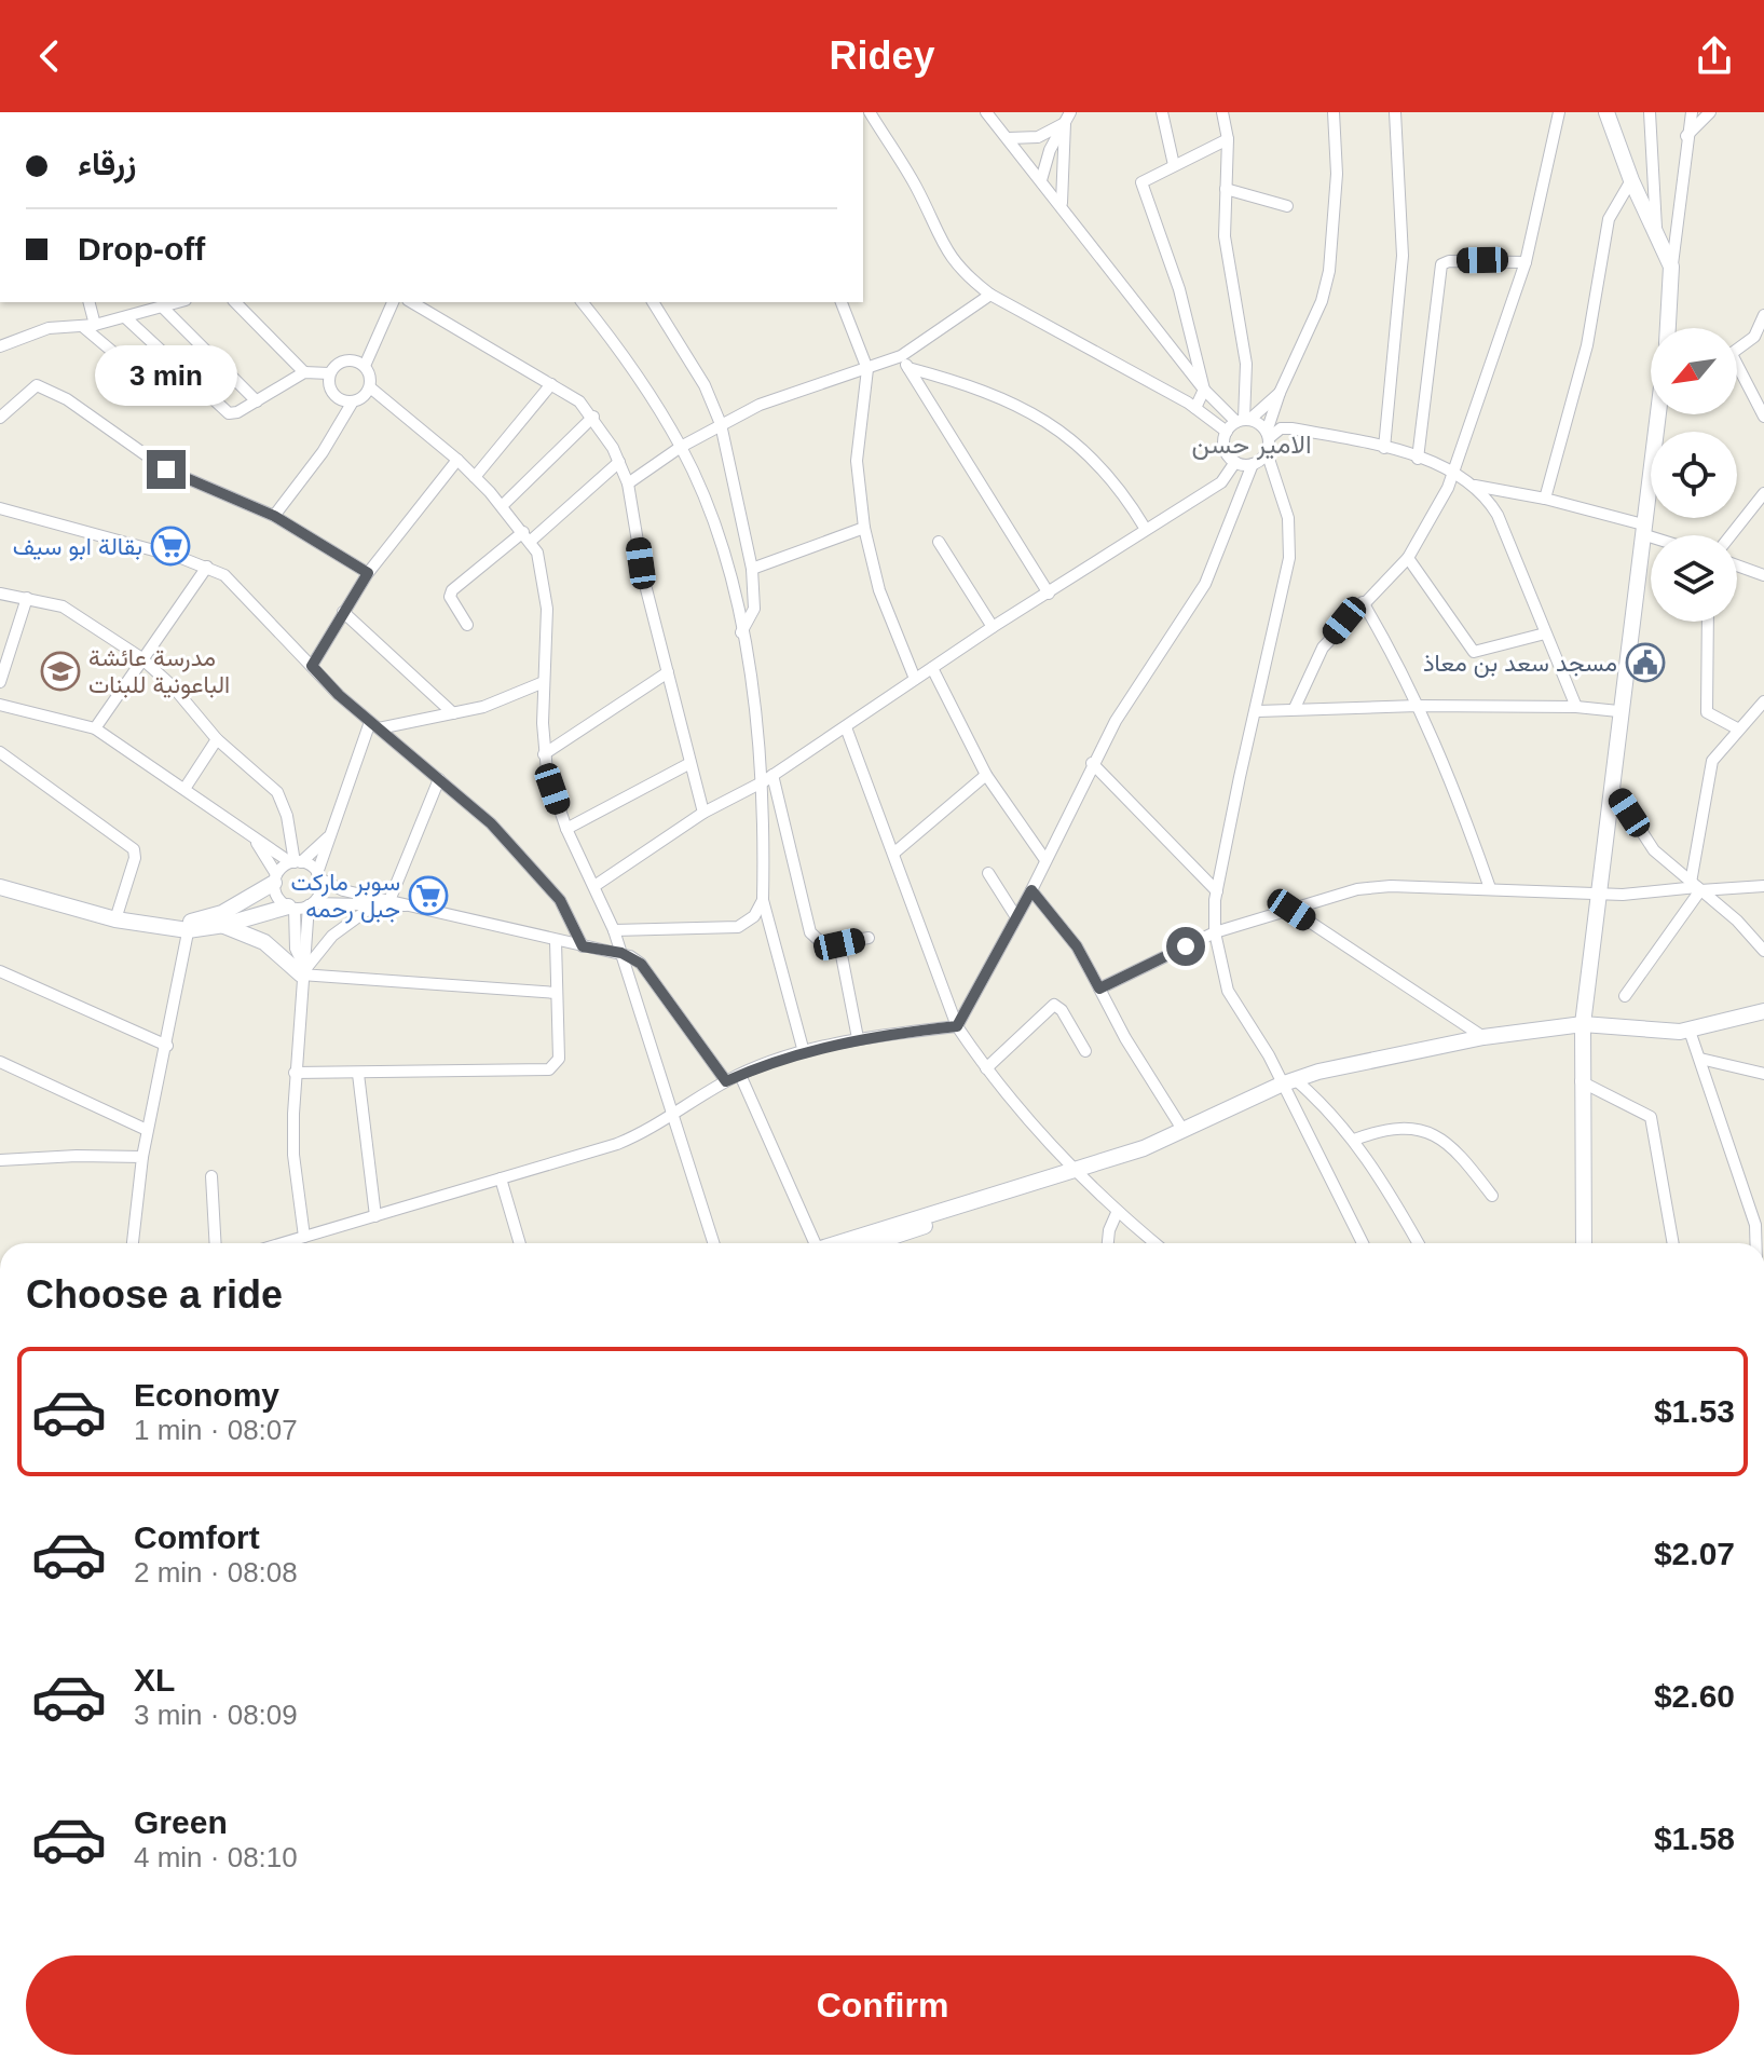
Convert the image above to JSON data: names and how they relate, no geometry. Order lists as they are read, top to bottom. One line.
{"districts":["الامير حسن"],"places":{"supermarket":["بقالة ابو سيف","سوبر ماركت جبل رحمه"],"public building":["مسجد سعد بن معاذ"],"school or university":["مدرسة عائشة الباعونية للبنات"]},"north":"bottom left","page":{"header":"Ridey","banner":["زرقاء","Drop-off"],"bubble":"3 min","heading":"Choose a ride","list":[{"name":"Economy","note":"1 min · 08:07","value":"$1.53"},{"name":"Comfort","note":"2 min · 08:08","value":"$2.07"},{"name":"XL","note":"3 min · 08:09","value":"$2.60"},{"name":"Green","note":"4 min · 08:10","value":"$1.58"}],"buttons":"Confirm"}}
